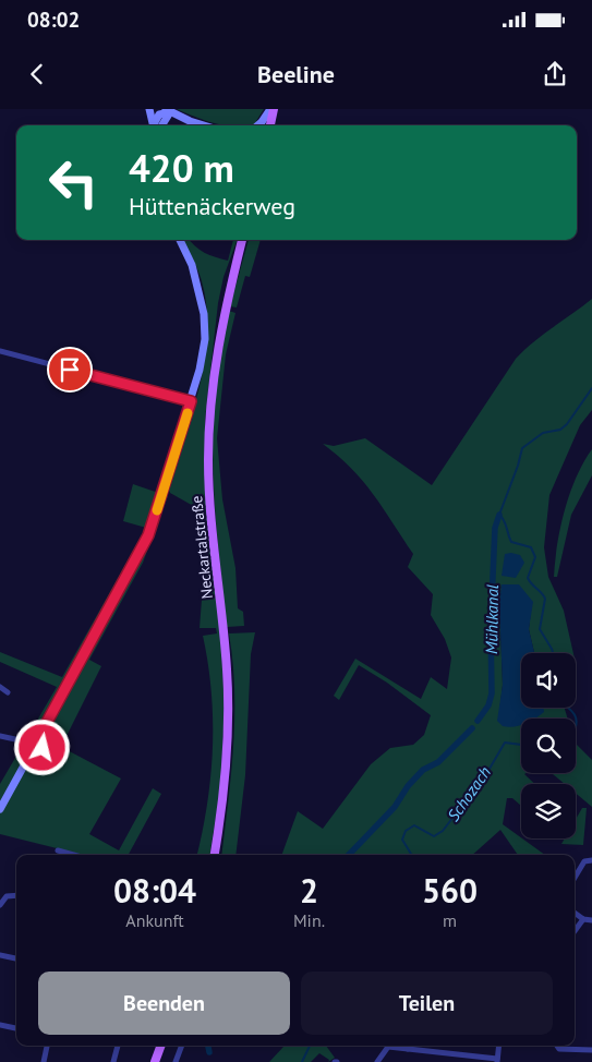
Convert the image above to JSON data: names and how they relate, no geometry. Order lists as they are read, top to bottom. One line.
{"streets":{"main road":["Neckartalstraße"]},"water":["Mühlkanal","Schozach"],"page":{"status":"08:02","header":"Beeline","turn":["420 m","Hüttenäckerweg"],"eta":["08:04","Ankunft","2","Min.","560","m"],"buttons":["Beenden","Teilen"]}}
